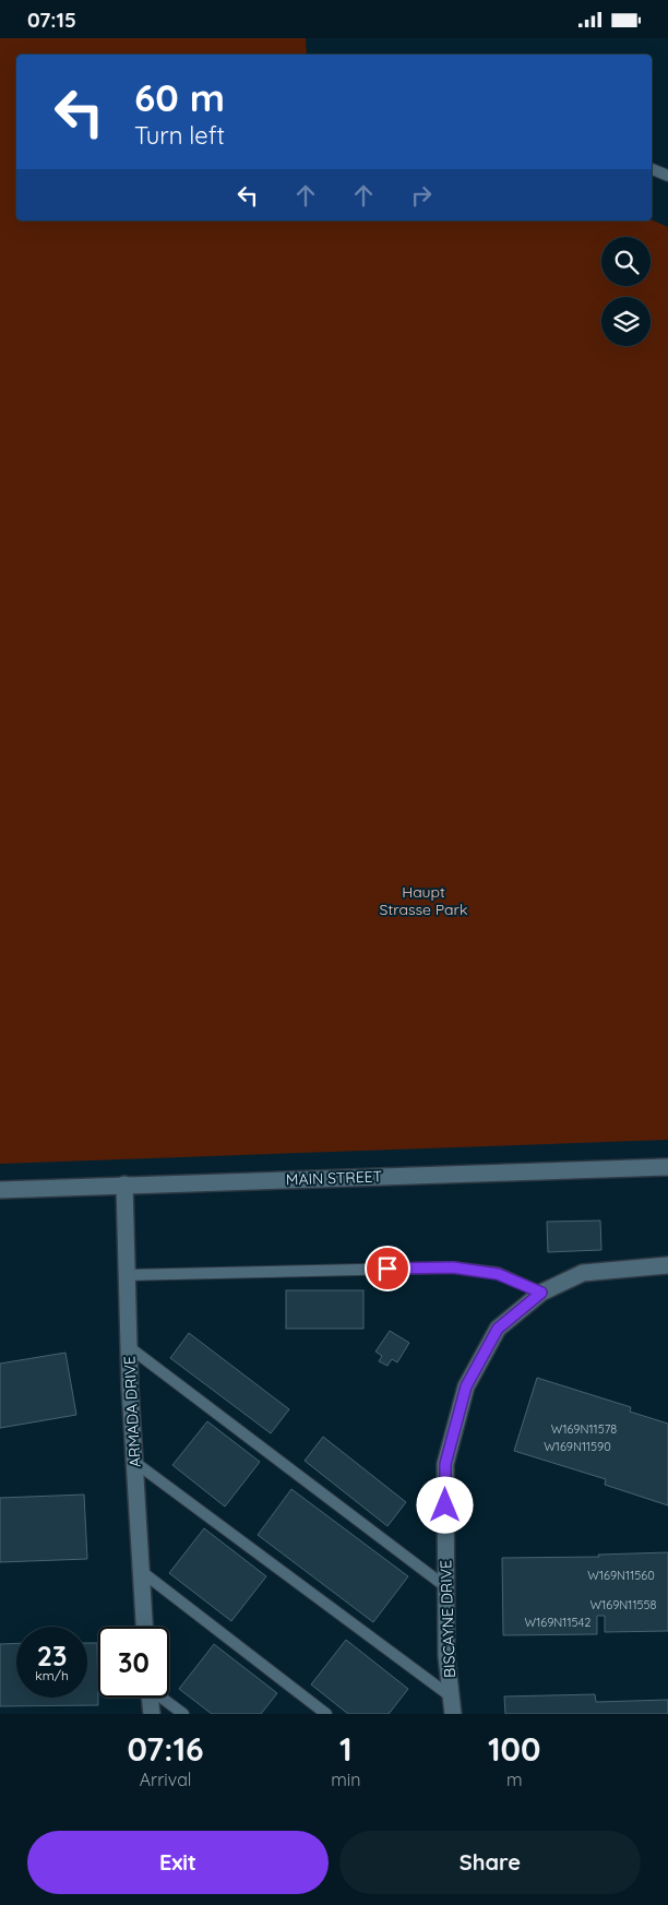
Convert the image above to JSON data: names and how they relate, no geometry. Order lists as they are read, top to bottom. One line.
{"streets":{"street":["MAIN STREET","ARMADA DRIVE","BISCAYNE DRIVE"]},"crossings":[["MAIN STREET","ARMADA DRIVE"]],"parks":["Haupt Strasse Park"],"house_numbers":["W169N11578","W169N11590","W169N11560","W169N11558","W169N11542"],"page":{"status":"07:15","turn":["60 m","Turn left"],"speed":"23 km/h","limit":"30","eta":["07:16","Arrival","1","min","100","m"],"buttons":["Exit","Share"]}}
